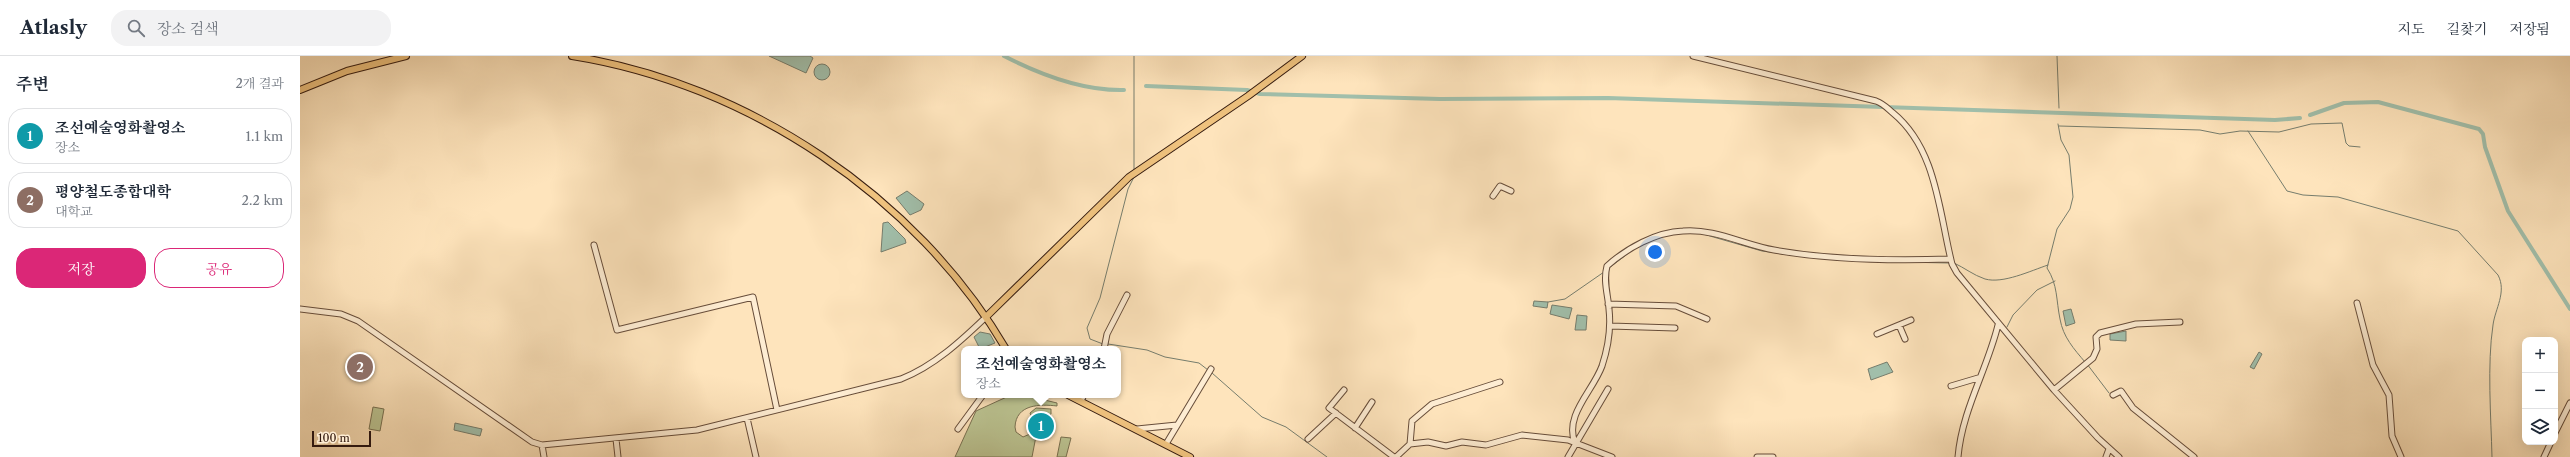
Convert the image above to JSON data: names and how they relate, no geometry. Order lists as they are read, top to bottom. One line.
{"scale_bar":"100 m","page":{"header":"Atlasly","search":"장소 검색","nav":["지도","길찾기","저장됨"],"heading":["주변","2개 결과"],"list":[{"mark":"1","name":"조선예술영화촬영소","note":"장소","value":"1.1 km"},{"mark":"2","name":"평양철도종합대학","note":"대학교","value":"2.2 km"}],"buttons":["저장","공유"],"map_buttons":["+","−"],"popup":["조선예술영화촬영소","장소"],"pins":["2","1"],"scale":"100 m"}}
